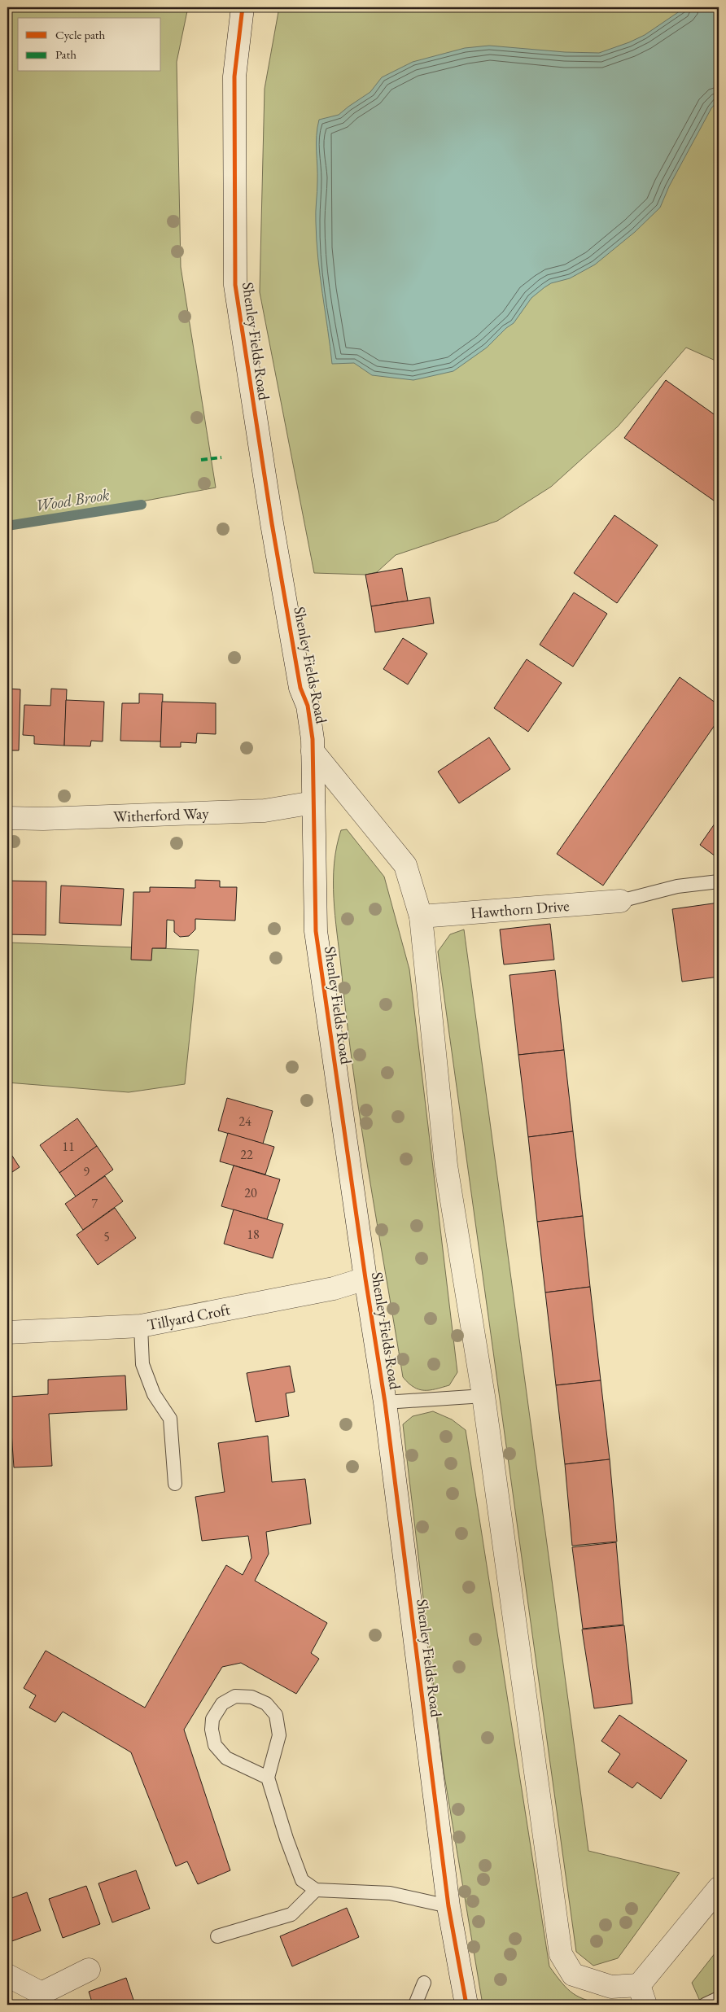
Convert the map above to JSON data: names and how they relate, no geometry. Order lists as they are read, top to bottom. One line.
{"streets":{"street":["Shenley Fields Road","Witherford Way","Hawthorn Drive","Tillyard Croft"]},"crossings":[["Shenley Fields Road","Witherford Way"],["Shenley Fields Road","Hawthorn Drive"],["Shenley Fields Road","Tillyard Croft"]],"water":["Wood Brook"],"house_numbers":["24","11","22","9","20","7","18","5"],"legend":["Cycle path","Path"]}
